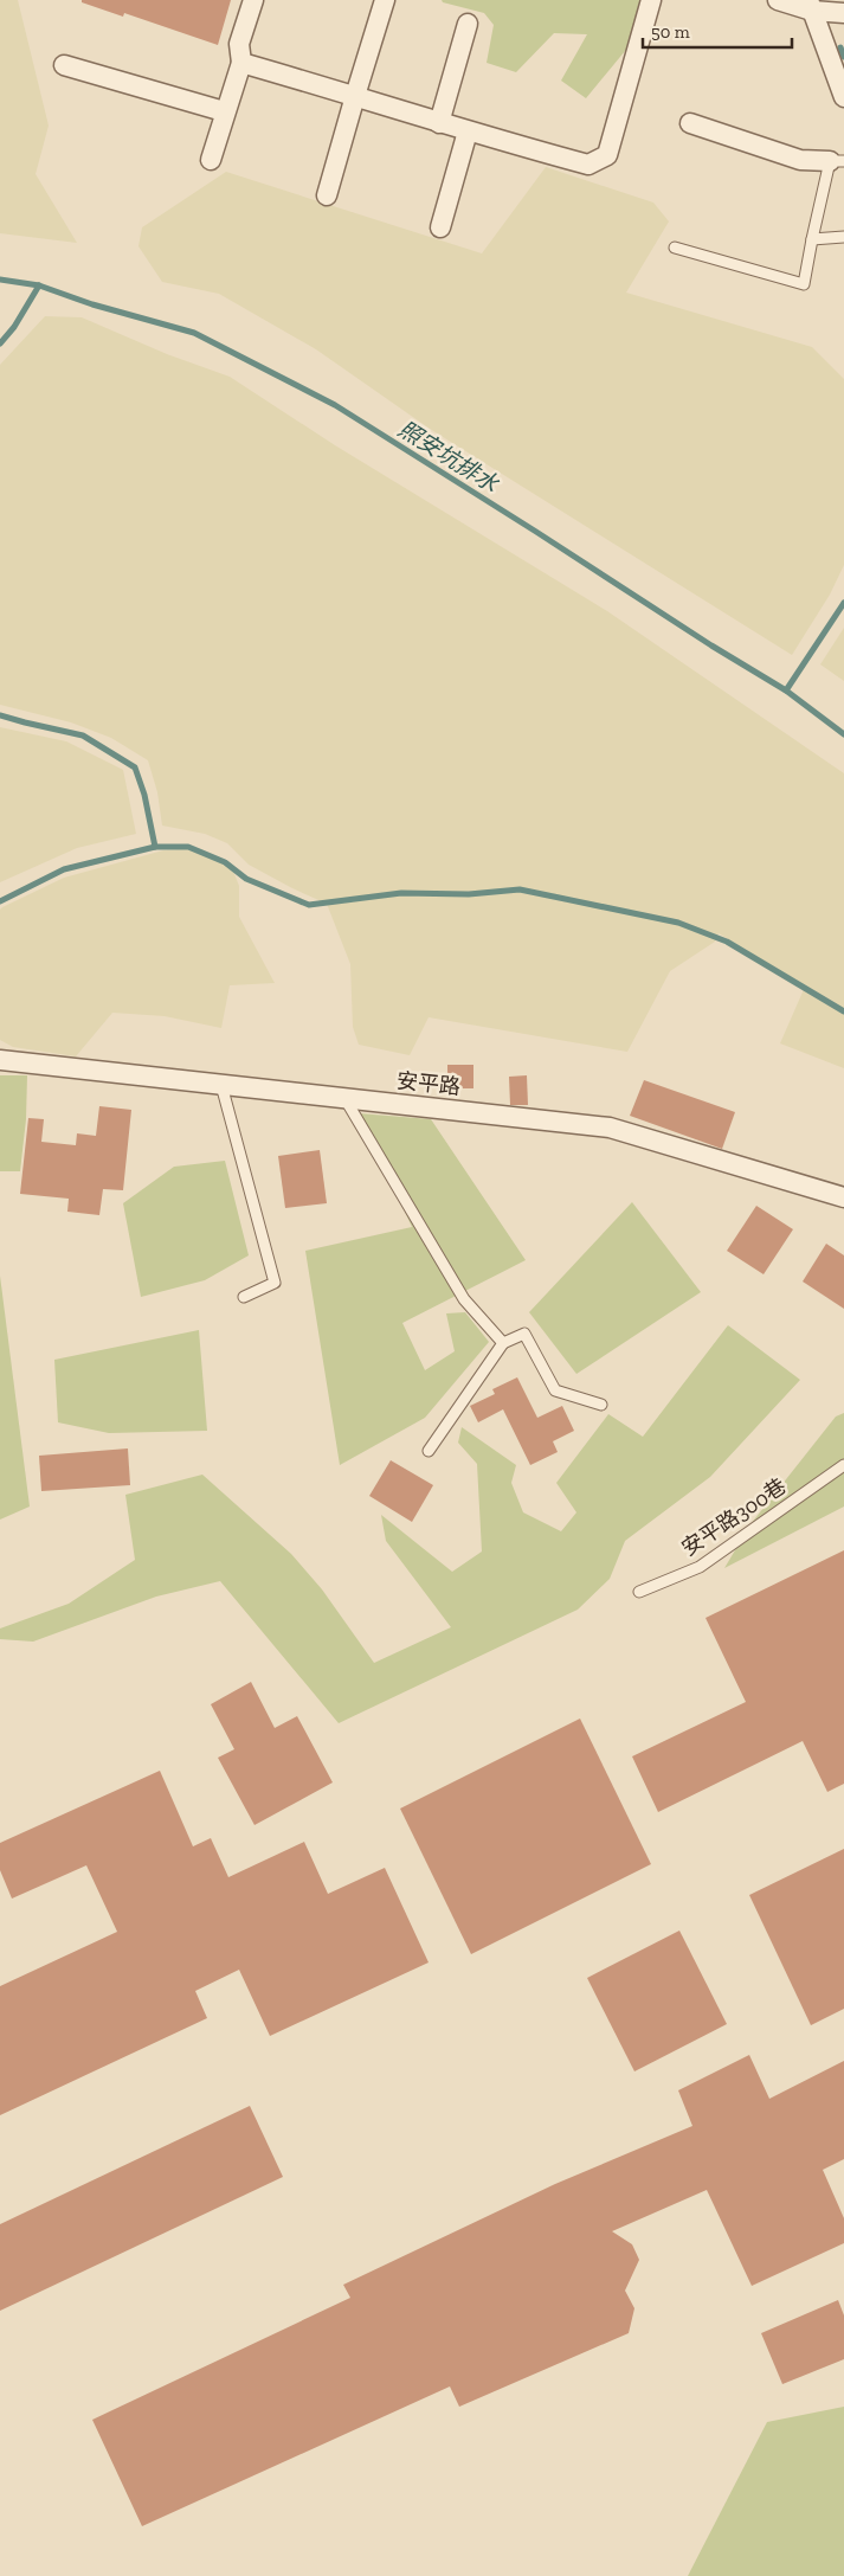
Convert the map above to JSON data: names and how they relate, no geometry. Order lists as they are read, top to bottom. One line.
{"streets":{"street":["安平路"],"lane":["安平路300巷"]},"water":["照安坑排水"],"scale_bar":"50 m"}
